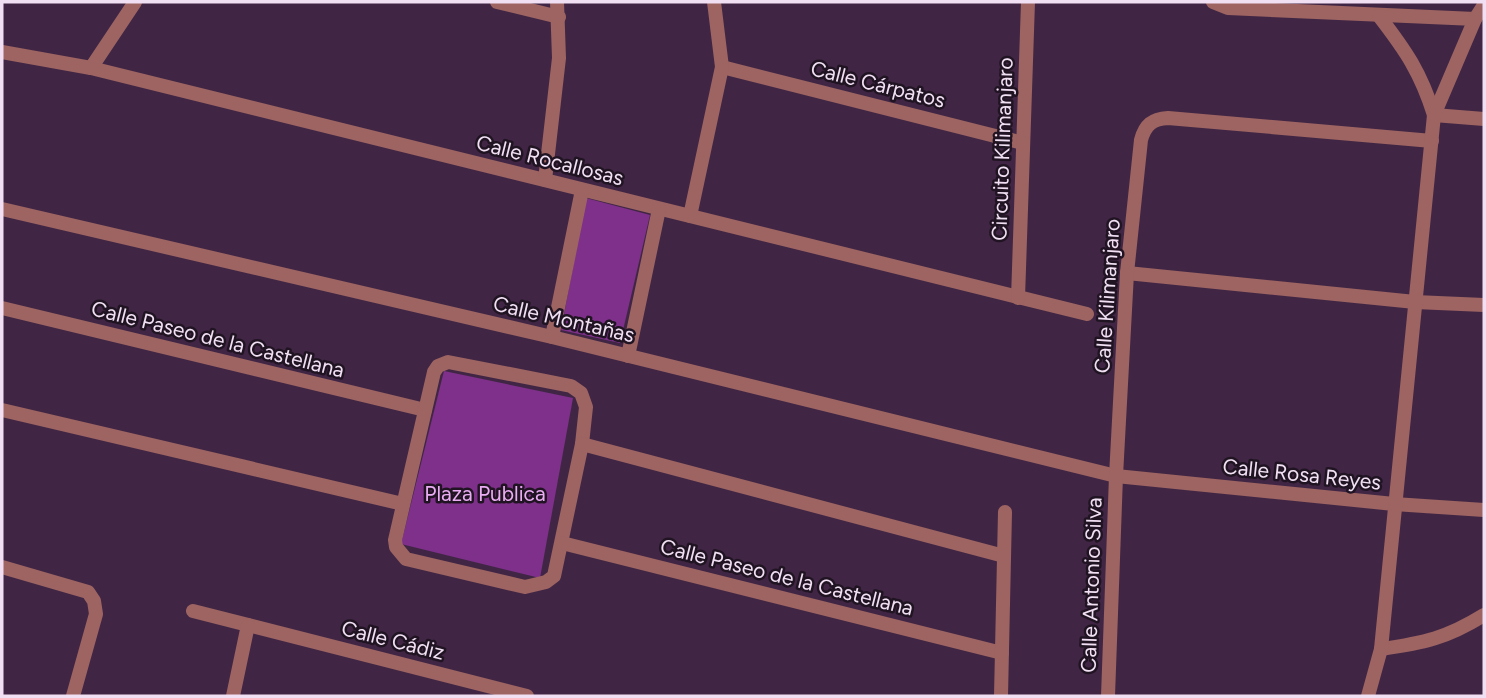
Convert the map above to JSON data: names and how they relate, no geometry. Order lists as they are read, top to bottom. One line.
{"streets":{"street":["Calle Cárpatos","Circuito Kilimanjaro","Calle Rocallosas","Calle Kilimanjaro","Calle Montañas","Calle Paseo de la Castellana","Calle Rosa Reyes","Calle Antonio Silva","Calle Cádiz"]},"crossings":[["Calle Cárpatos","Circuito Kilimanjaro"],["Circuito Kilimanjaro","Calle Rocallosas"],["Calle Kilimanjaro","Calle Montañas"],["Calle Kilimanjaro","Calle Rosa Reyes"],["Calle Kilimanjaro","Calle Antonio Silva"],["Calle Montañas","Calle Rosa Reyes"],["Calle Montañas","Calle Antonio Silva"],["Calle Rosa Reyes","Calle Antonio Silva"]],"parks":["Plaza Publica"]}
